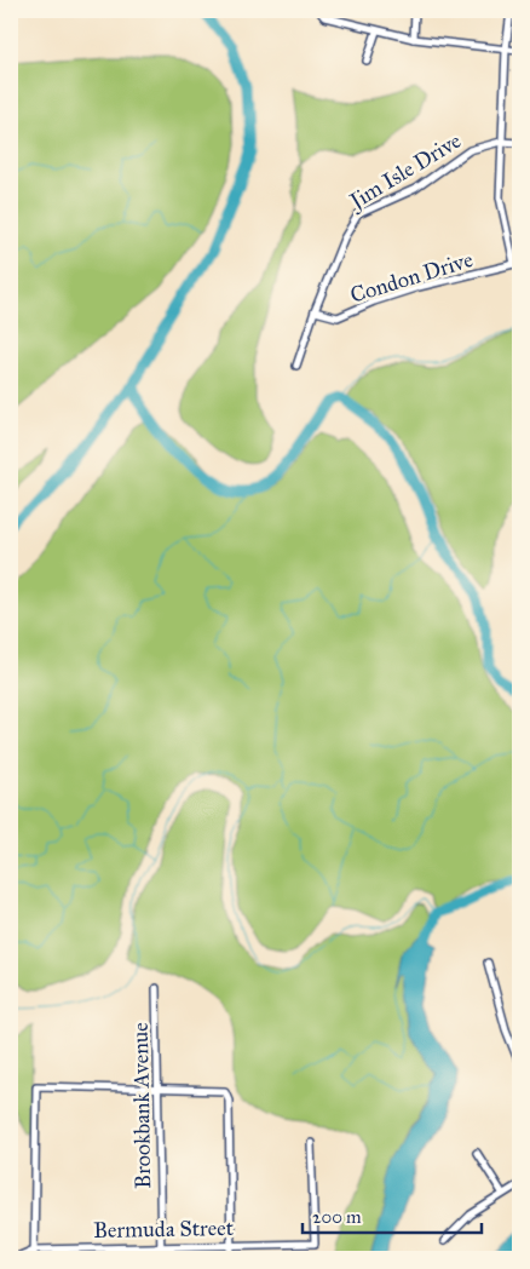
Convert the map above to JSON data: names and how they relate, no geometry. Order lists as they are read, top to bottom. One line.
{"streets":{"street":["Jim Isle Drive","Condon Drive","Brookbank Avenue","Bermuda Street"]},"crossings":[["Jim Isle Drive","Condon Drive"],["Brookbank Avenue","Bermuda Street"]],"scale_bar":"200 m"}
